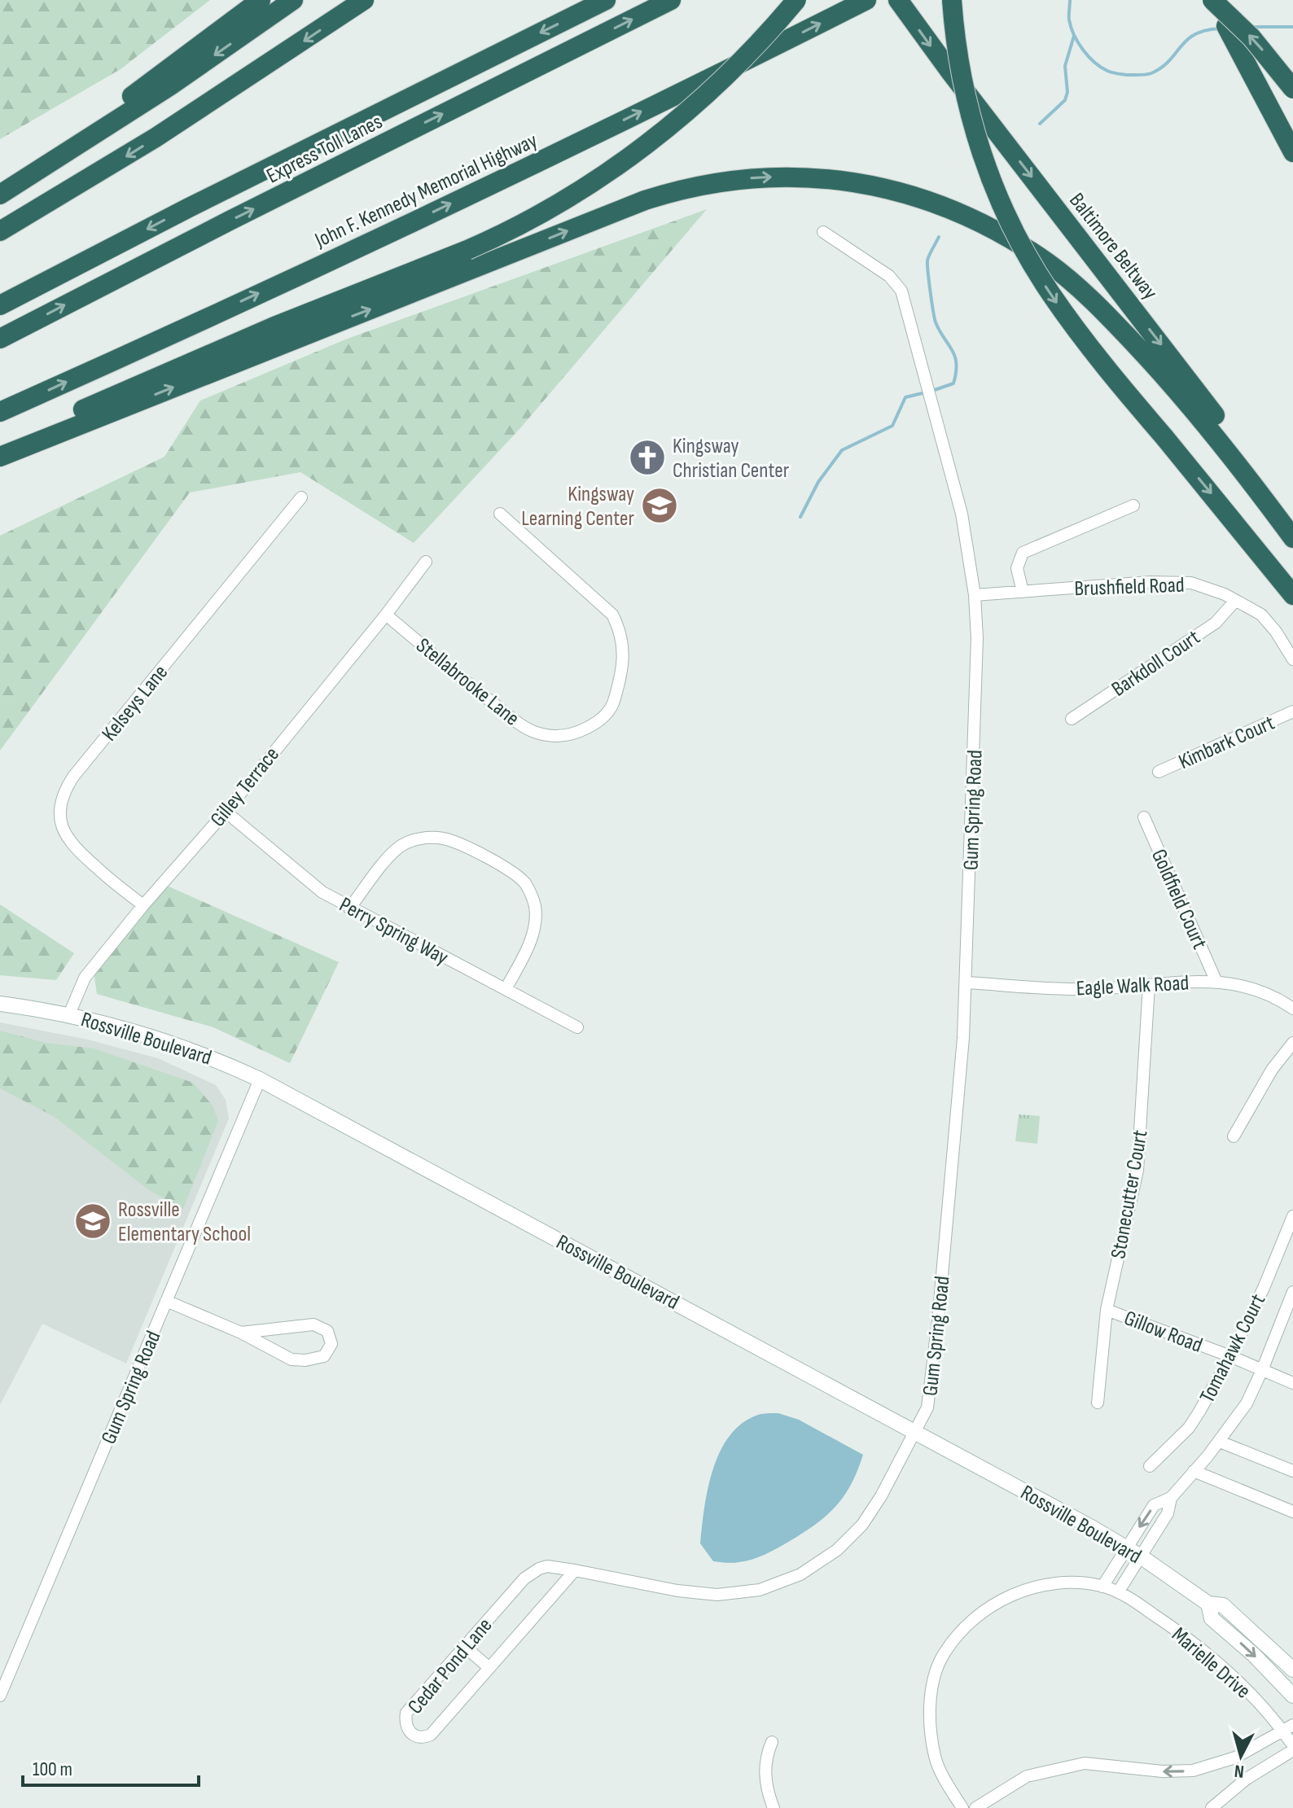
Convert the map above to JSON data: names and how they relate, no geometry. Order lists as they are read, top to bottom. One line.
{"streets":{"highway":["Express Toll Lanes","John F. Kennedy Memorial Highway","Baltimore Beltway"],"main road":["Rossville Boulevard"],"street":["Brushfield Road","Barkdoll Court","Stellabrooke Lane","Kelseys Lane","Kimbark Court","Gilley Terrace","Gum Spring Road","Goldfield Court","Perry Spring Way","Eagle Walk Road","Stonecutter Court","Gillow Road","Tomahawk Court","Marielle Drive","Cedar Pond Lane"]},"crossings":[["Brushfield Road","Barkdoll Court"],["Brushfield Road","Gum Spring Road"],["Stellabrooke Lane","Gilley Terrace"],["Kelseys Lane","Gilley Terrace"],["Gilley Terrace","Perry Spring Way"],["Gilley Terrace","Rossville Boulevard"],["Gum Spring Road","Eagle Walk Road"],["Gum Spring Road","Rossville Boulevard"],["Gum Spring Road","Cedar Pond Lane"],["Goldfield Court","Eagle Walk Road"],["Eagle Walk Road","Stonecutter Court"],["Rossville Boulevard","Cedar Pond Lane"],["Stonecutter Court","Gillow Road"],["Gillow Road","Tomahawk Court"]],"places":{"church":["Kingsway Christian Center"],"school or university":["Kingsway Learning Center","Rossville Elementary School"]},"scale_bar":"100 m","north":"bottom"}
